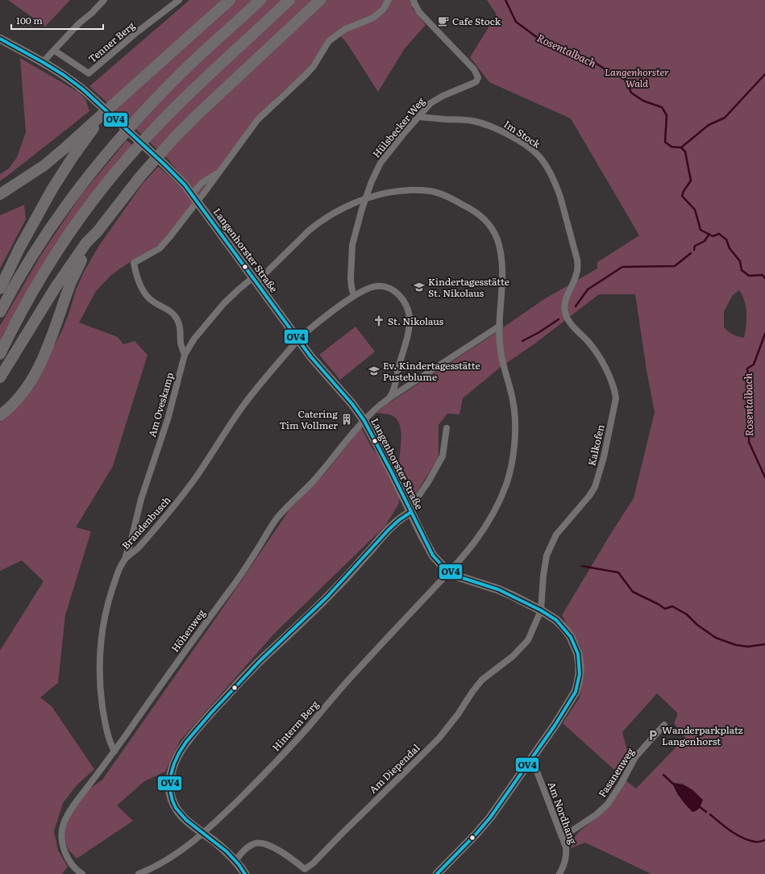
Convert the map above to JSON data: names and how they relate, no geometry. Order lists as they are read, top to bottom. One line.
{"streets":{"street":["Tenner Berg","Hülsbecker Weg","Im Stock","Langenhorster Straße","Am Oveskamp","Kalkofen","Brandenbusch","Höhenweg","Hinterm Berg","Am Diependal","Fasanenweg","Am Nordhang"]},"crossings":[["Hülsbecker Weg","Im Stock"],["Hülsbecker Weg","Am Oveskamp"],["Hülsbecker Weg","Brandenbusch"],["Im Stock","Kalkofen"],["Langenhorster Straße","Am Oveskamp"],["Langenhorster Straße","Kalkofen"],["Langenhorster Straße","Brandenbusch"],["Langenhorster Straße","Höhenweg"],["Langenhorster Straße","Hinterm Berg"],["Langenhorster Straße","Am Diependal"],["Langenhorster Straße","Am Nordhang"],["Am Oveskamp","Brandenbusch"],["Am Oveskamp","Höhenweg"],["Am Oveskamp","Hinterm Berg"],["Kalkofen","Am Diependal"],["Brandenbusch","Höhenweg"],["Höhenweg","Hinterm Berg"],["Fasanenweg","Am Nordhang"]],"water":["Rosentalbach"],"parks":["Langenhorster Wald"],"places":{"cafe":["Cafe Stock"],"school or university":["Kindertagesstätte St. Nikolaus","Ev. Kindertagesstätte Pusteblume"],"church":["St. Nikolaus"],"building":["Catering Tim Vollmer"],"parking":["Wanderparkplatz Langenhorst"]},"lines":["transit line OV4"],"scale_bar":"100 m"}
